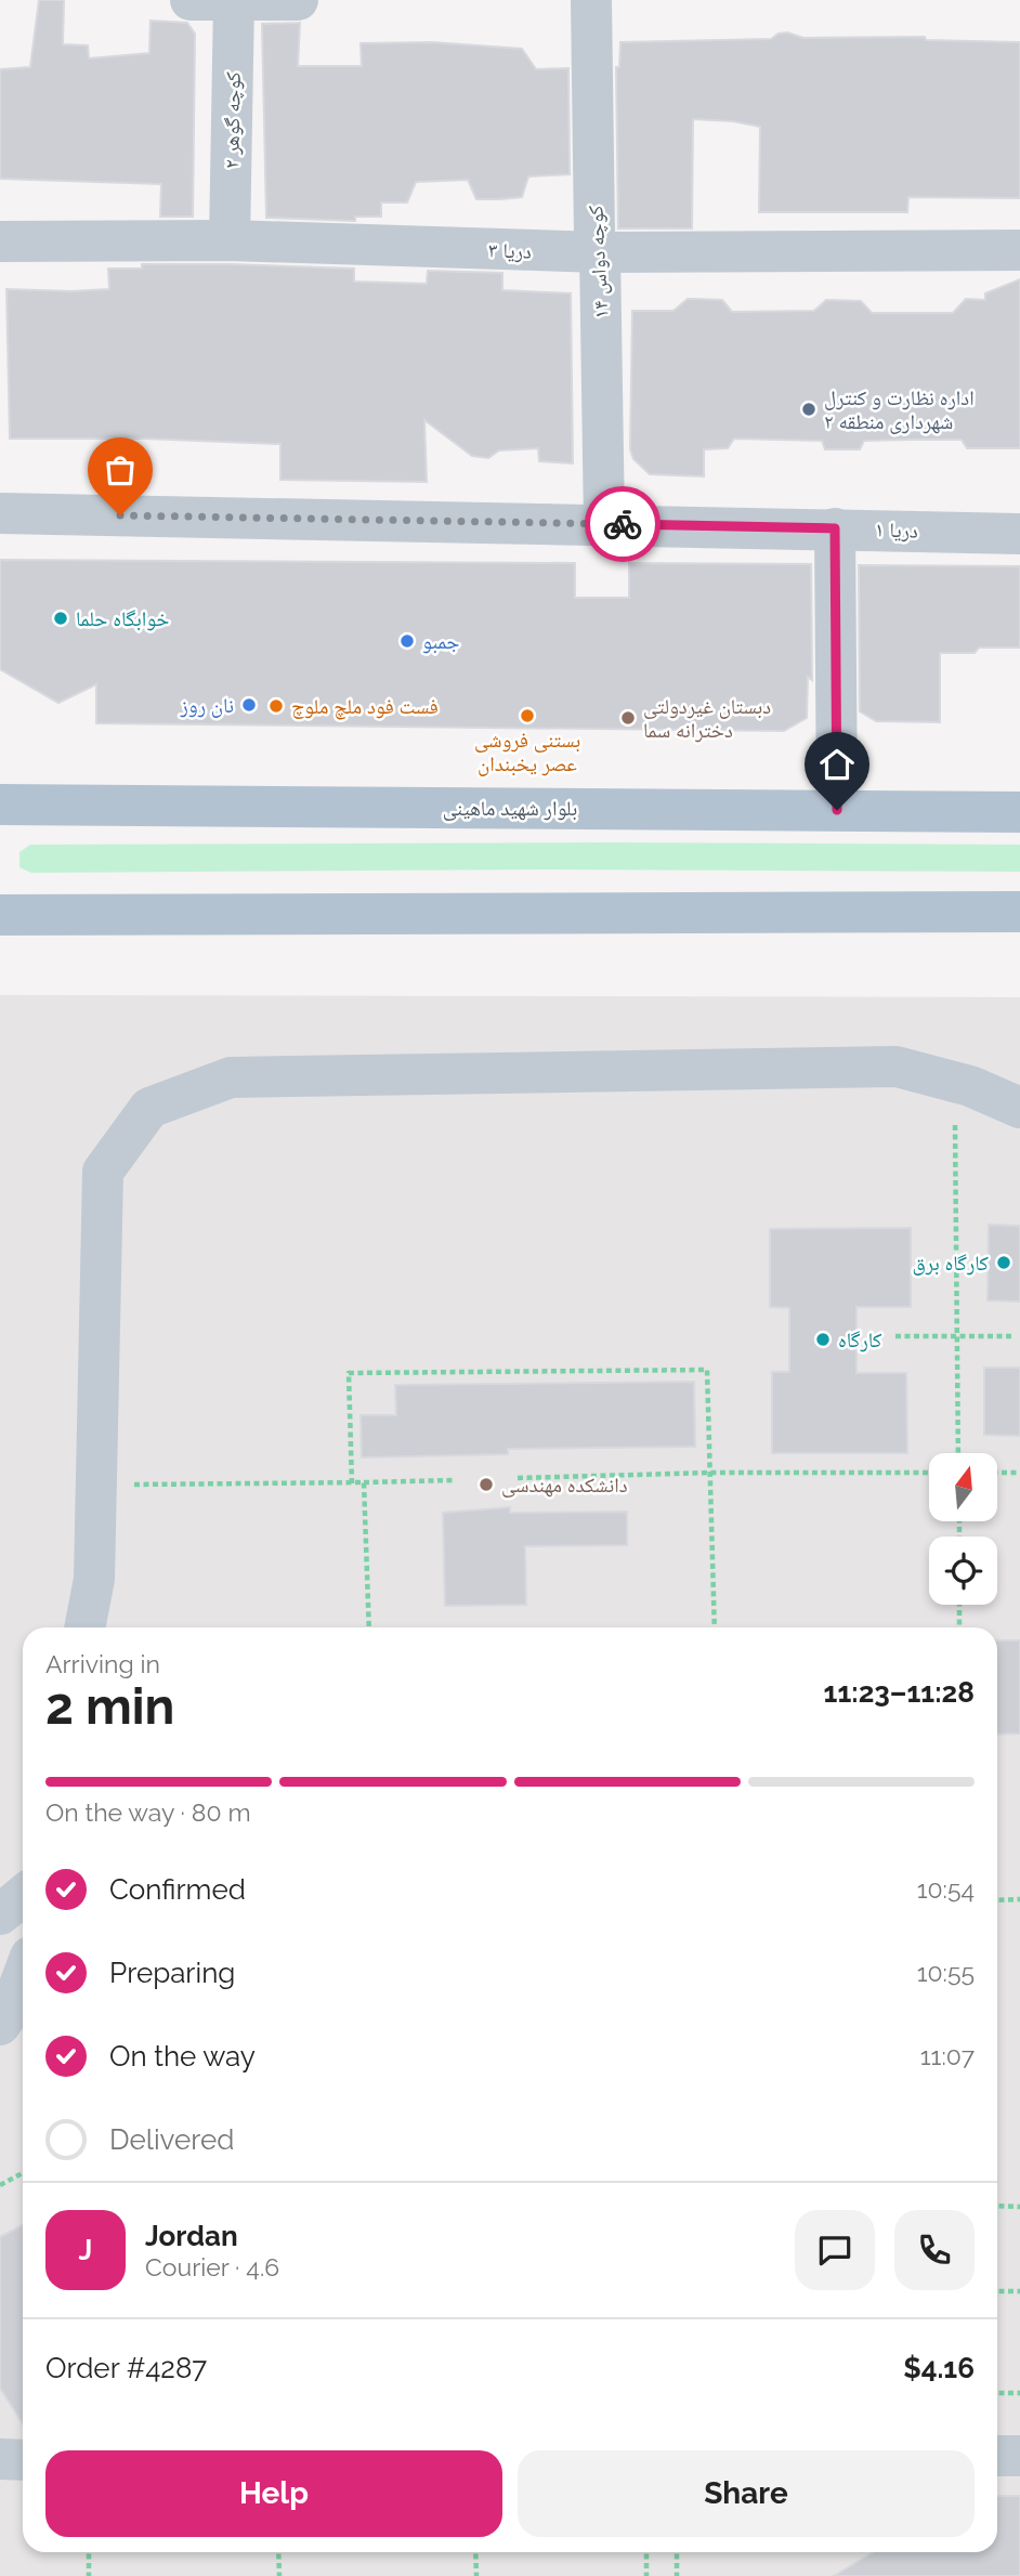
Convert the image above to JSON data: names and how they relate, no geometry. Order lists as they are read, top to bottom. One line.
{"streets":{"main road":["بلوار شهید ماهینی"],"street":["کوچه گوهر ۲","دریا ۳","کوچه دواس ۱۴","دریا ۱"]},"crossings":[["کوچه گوهر ۲","دریا ۳"],["دریا ۳","کوچه دواس ۱۴"],["کوچه دواس ۱۴","دریا ۱"]],"places":["اداره‌ نظارت و کنترل شهرداری منطقه ۲","خوابگاه حلما","جمبو","نان روز","فست فود ملچ ملوچ","بستنی فروشی عصر یخبندان","دبستان غیردولتی دخترانه سما","کارگاه برق","کارگاه","دانشکده مهندسی"],"north":"top","page":{"heading":["2 min","Arriving in","11:23–11:28"],"panel":["Jordan","Courier · 4.6","Order #4287","$4.16"],"bar":"On the way · 80 m","list":[["Confirmed","10:54"],["Preparing","10:55"],["On the way","11:07"],"Delivered"],"round":"J","buttons":["Help","Share"]}}
